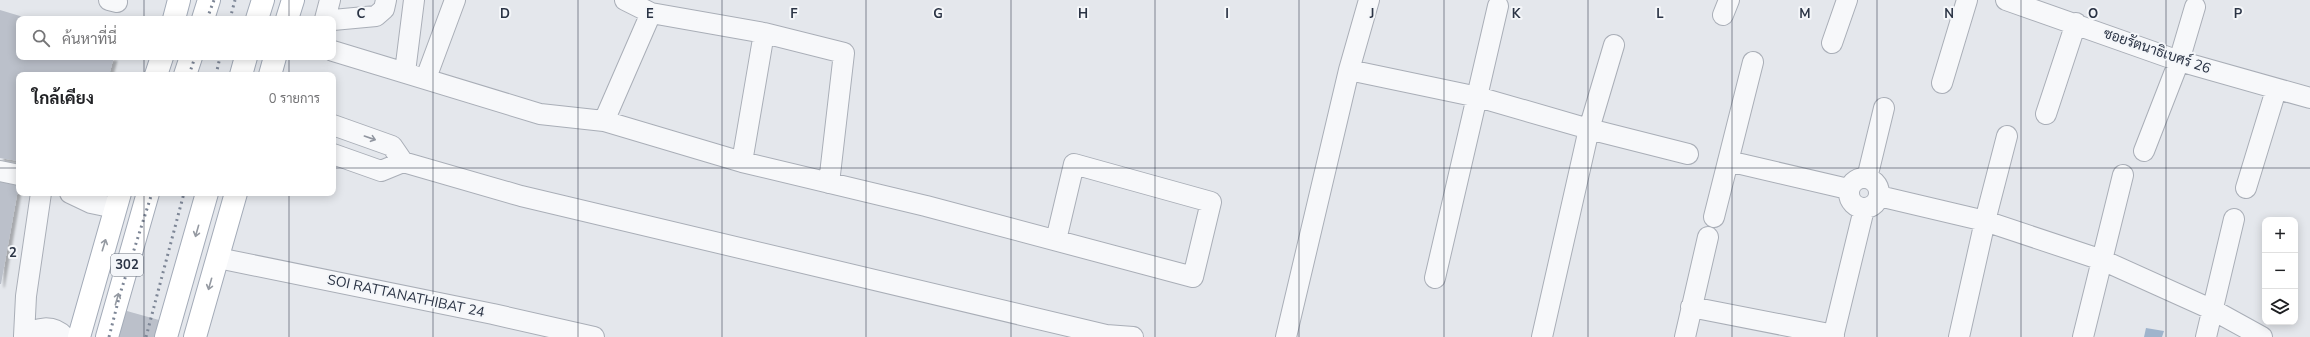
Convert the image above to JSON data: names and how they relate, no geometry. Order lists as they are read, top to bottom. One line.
{"streets":{"main road":["302"],"street":["ซอยรัตนาธิเบศร์ 26","SOI RATTANATHIBAT 24"]},"page":{"search":"ค้นหาที่นี่","heading":["ใกล้เคียง","0 รายการ"],"map_buttons":["+","−"]},"grid":{"columns":["C","D","E","F","G","H","I","J","K","L","M","N","O","P"],"rows":["2"]}}
